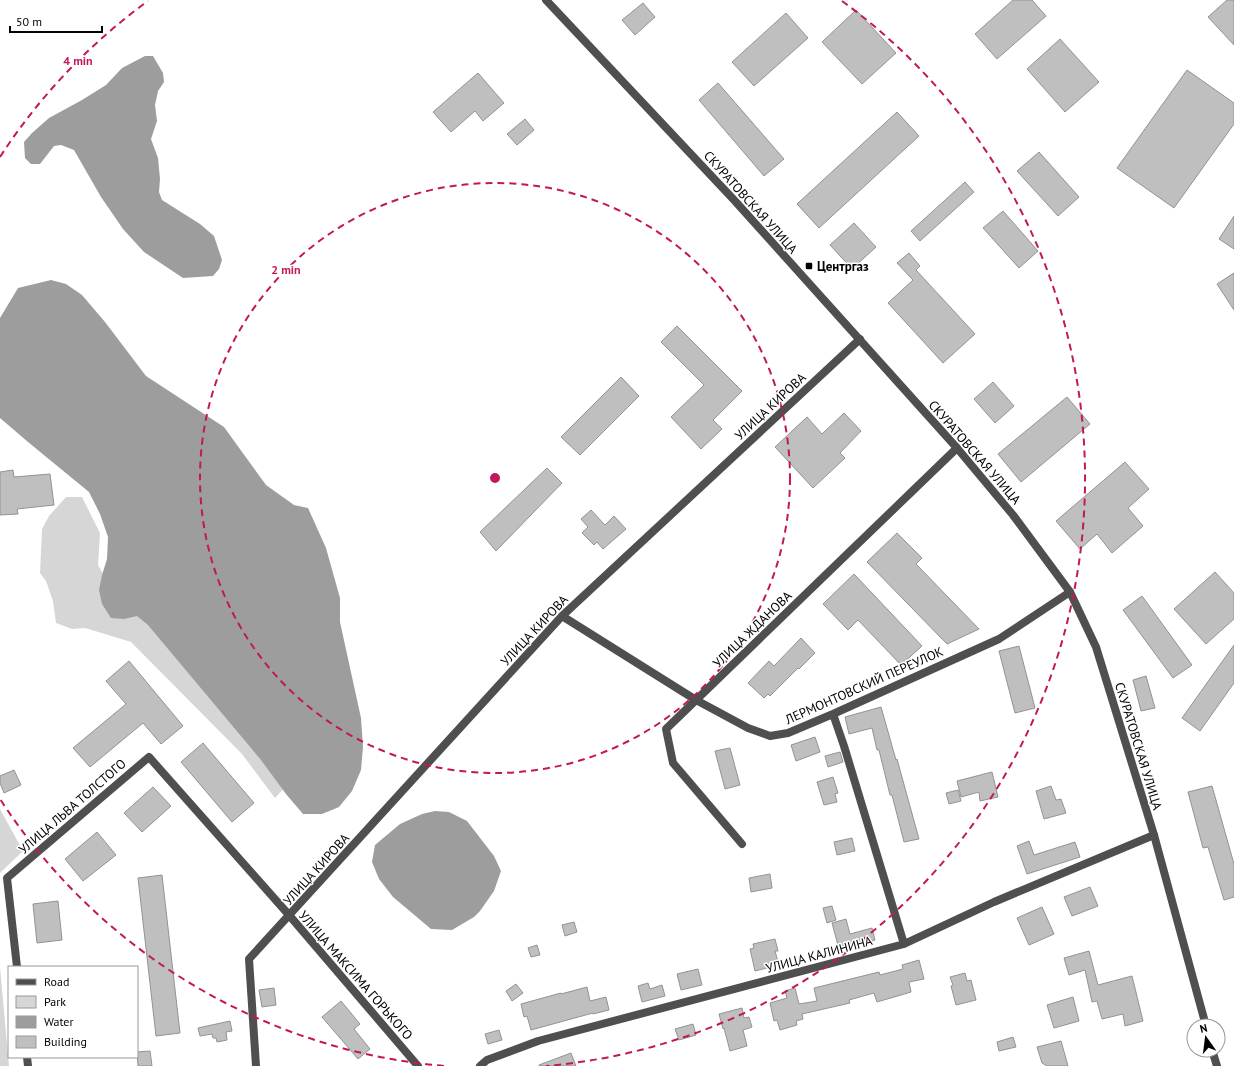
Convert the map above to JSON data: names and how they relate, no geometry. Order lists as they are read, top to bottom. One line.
{"streets":{"street":["СКУРАТОВСКАЯ УЛИЦА","УЛИЦА КИРОВА","УЛИЦА ЖДАНОВА","ЛЕРМОНТОВСКИЙ ПЕРЕУЛОК","УЛИЦА ЛЬВА ТОЛСТОГО","УЛИЦА КАЛИНИНА","УЛИЦА МАКСИМА ГОРЬКОГО"]},"crossings":[["СКУРАТОВСКАЯ УЛИЦА","УЛИЦА КИРОВА"],["СКУРАТОВСКАЯ УЛИЦА","УЛИЦА ЖДАНОВА"],["СКУРАТОВСКАЯ УЛИЦА","ЛЕРМОНТОВСКИЙ ПЕРЕУЛОК"],["СКУРАТОВСКАЯ УЛИЦА","УЛИЦА КАЛИНИНА"],["УЛИЦА КИРОВА","ЛЕРМОНТОВСКИЙ ПЕРЕУЛОК"],["УЛИЦА КИРОВА","УЛИЦА МАКСИМА ГОРЬКОГО"],["УЛИЦА ЖДАНОВА","ЛЕРМОНТОВСКИЙ ПЕРЕУЛОК"],["УЛИЦА ЛЬВА ТОЛСТОГО","УЛИЦА МАКСИМА ГОРЬКОГО"]],"places":{"transit":["Центргаз"]},"legend":["Road","Park","Water","Building"],"scale_bar":"50 m","north":"top","rings":["4 min","2 min"]}
